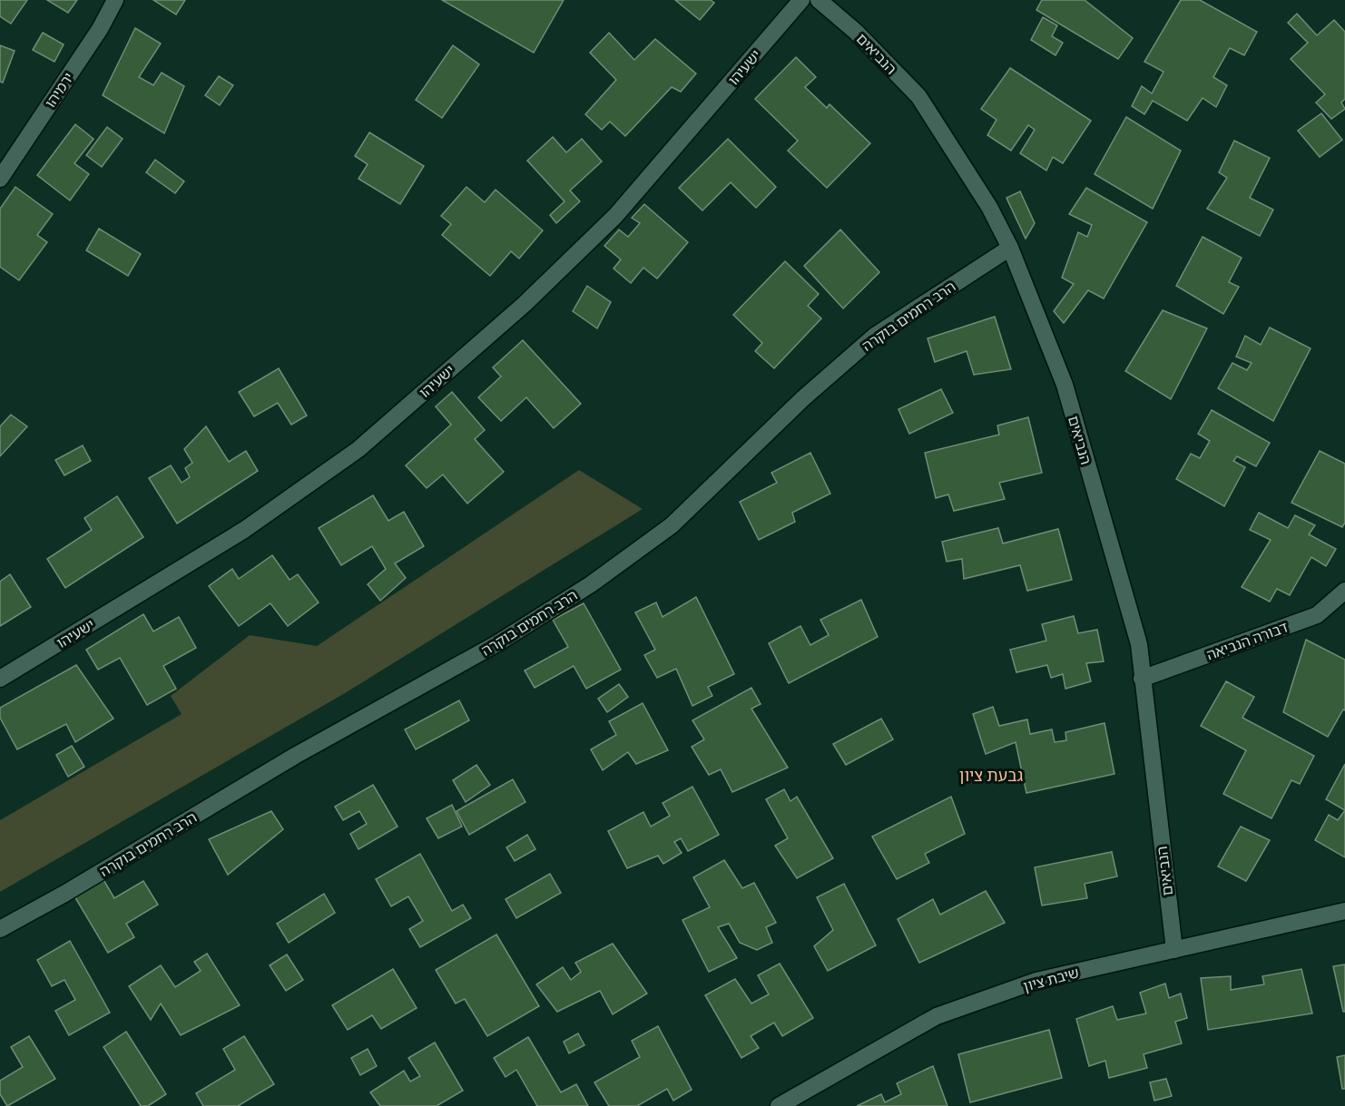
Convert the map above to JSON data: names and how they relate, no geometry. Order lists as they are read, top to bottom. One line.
{"streets":{"street":["הנביאים","ישעיהו","ירמיהו","הרב רחמים בוקרה","דבורה הנביאה","שיבת ציון"]},"crossings":[["הנביאים","הרב רחמים בוקרה"],["הנביאים","דבורה הנביאה"],["הנביאים","שיבת ציון"]],"districts":["גבעת ציון"]}
